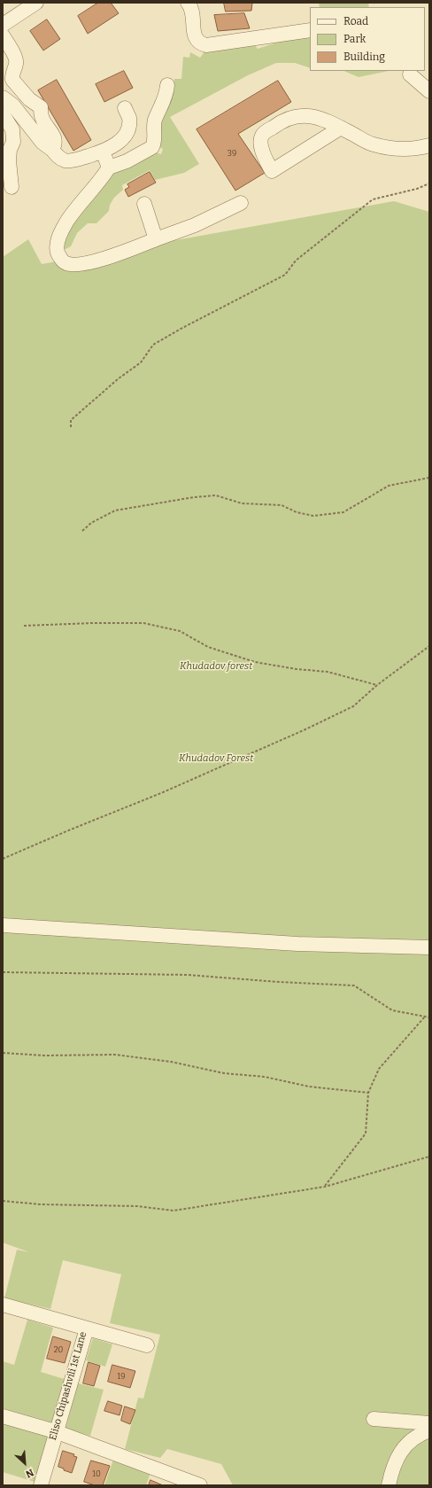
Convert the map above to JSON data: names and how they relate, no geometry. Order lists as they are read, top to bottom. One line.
{"streets":{"street":["Eliso Chipashvili 1st Lane"]},"parks":["Khudadov forest","Khudadov Forest"],"house_numbers":["39","20","19","10"],"legend":["Road","Park","Building"],"north":"bottom right"}
